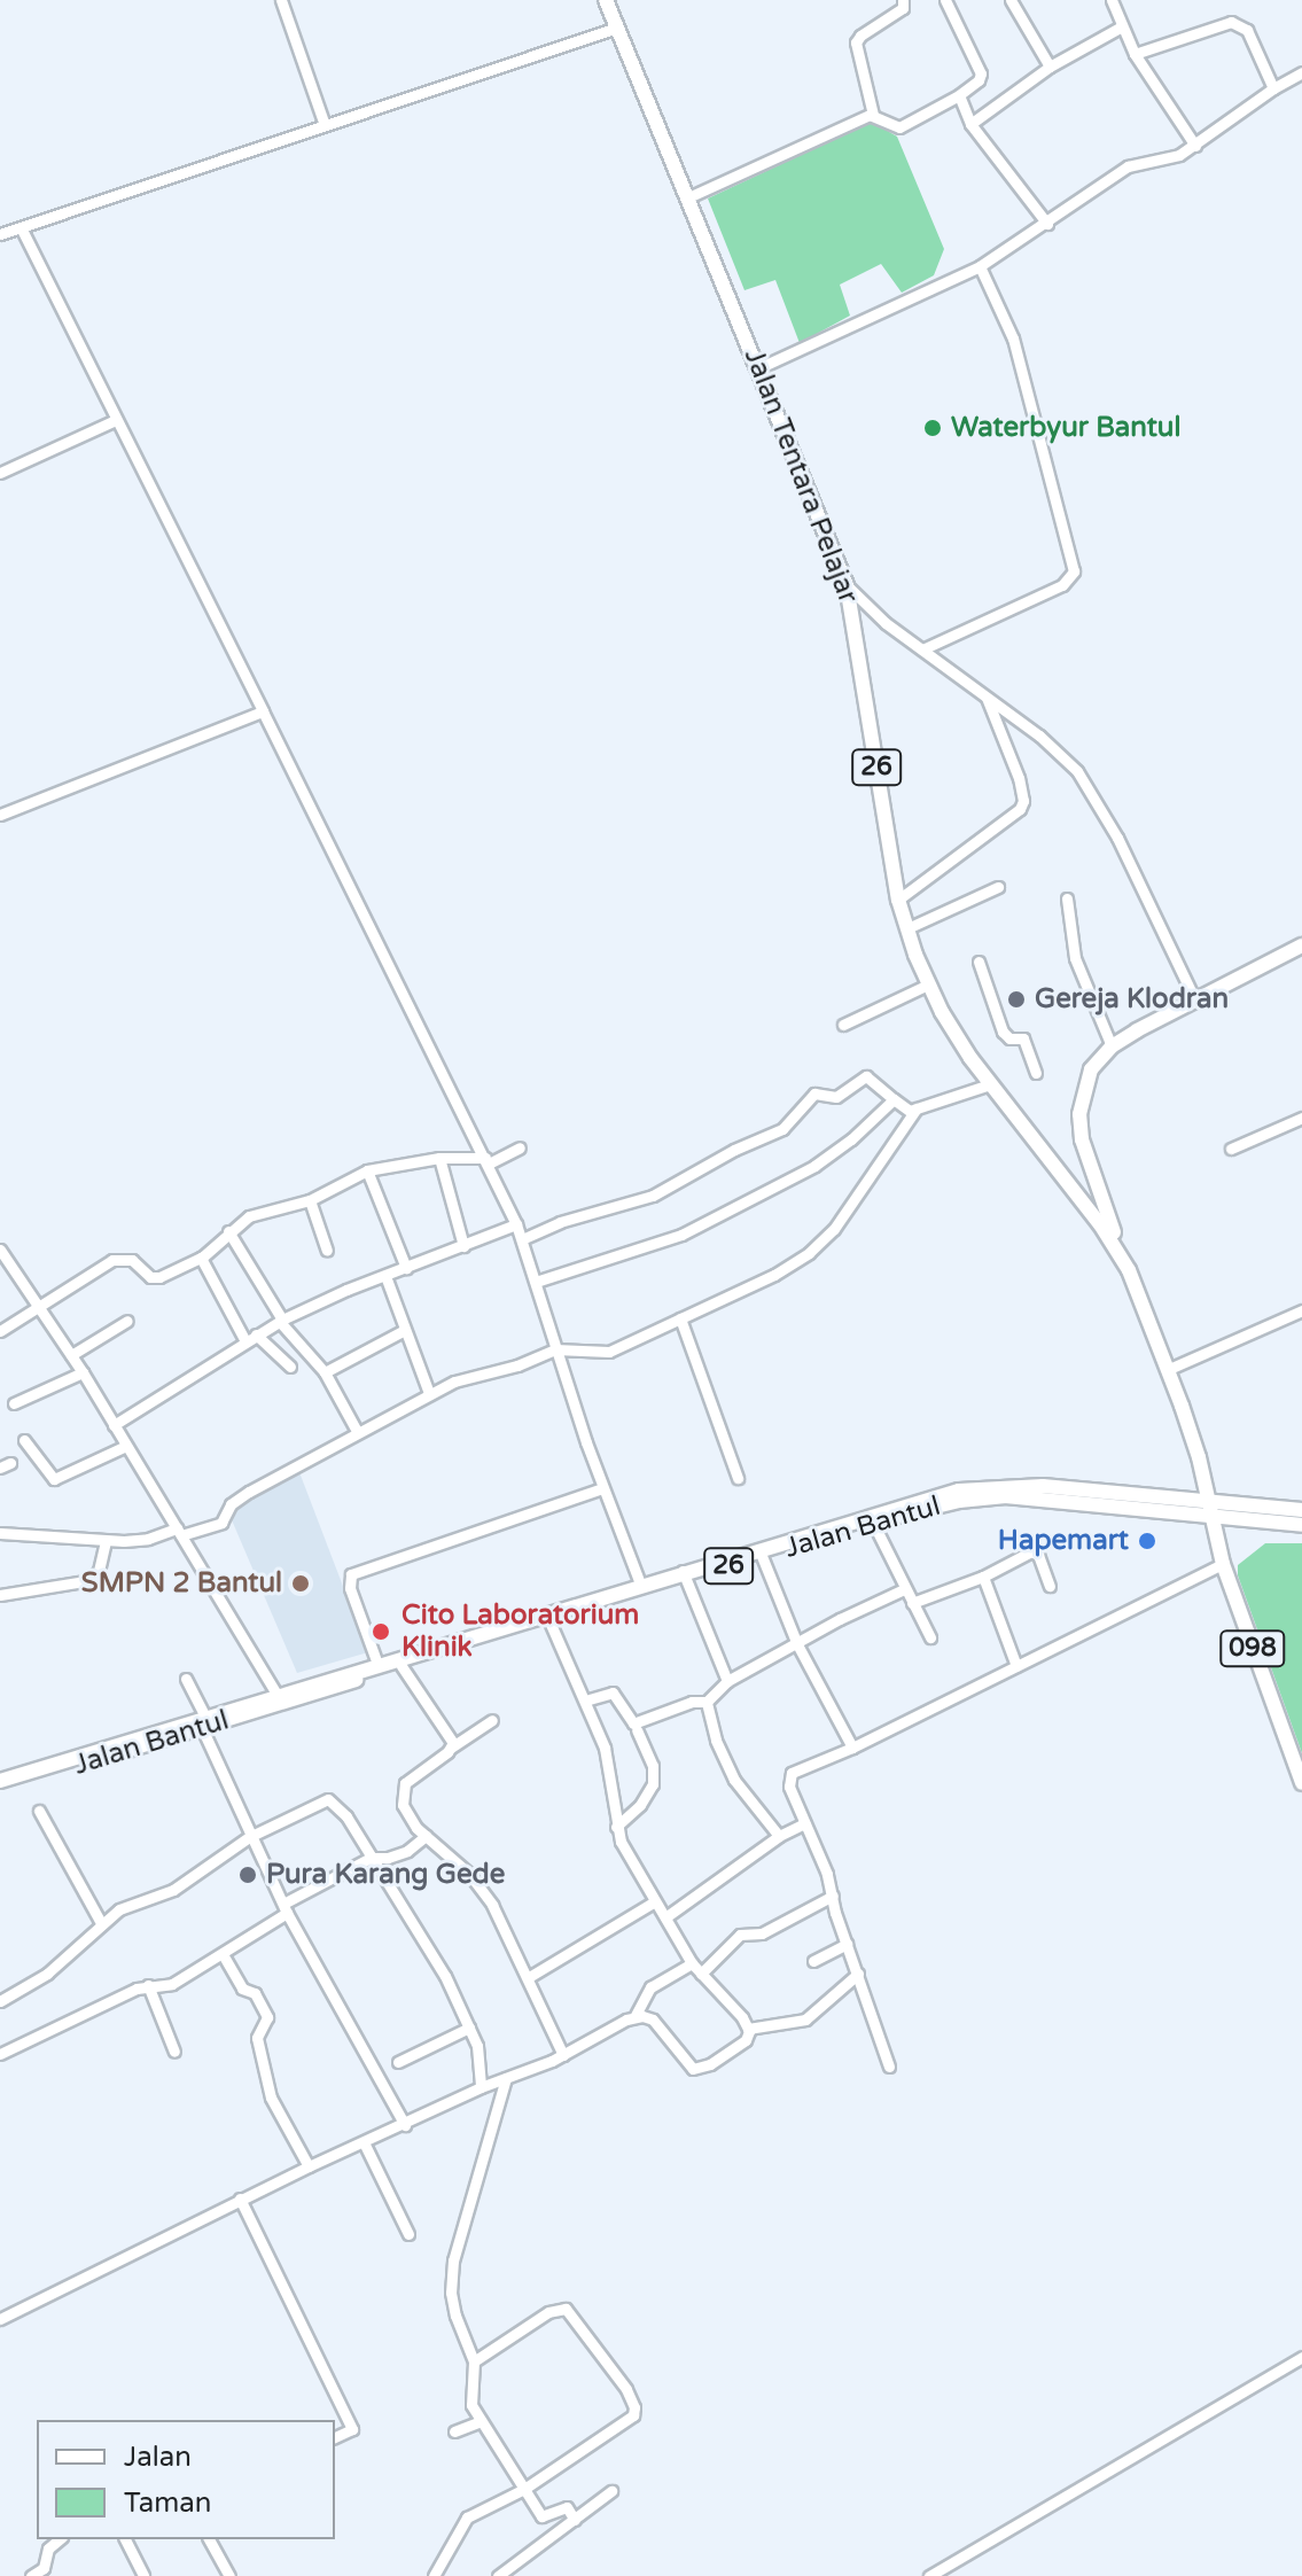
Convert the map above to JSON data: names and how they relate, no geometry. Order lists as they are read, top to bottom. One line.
{"streets":{"main road":["Jalan Tentara Pelajar","26","Jalan Bantul","098"]},"crossings":[["Jalan Tentara Pelajar","Jalan Bantul"],["Jalan Tentara Pelajar","098"],["Jalan Bantul","098"]],"places":["Waterbyur Bantul","Gereja Klodran","Hapemart","SMPN 2 Bantul","Cito Laboratorium Klinik","Pura Karang Gede"],"legend":["Jalan","Taman"]}
